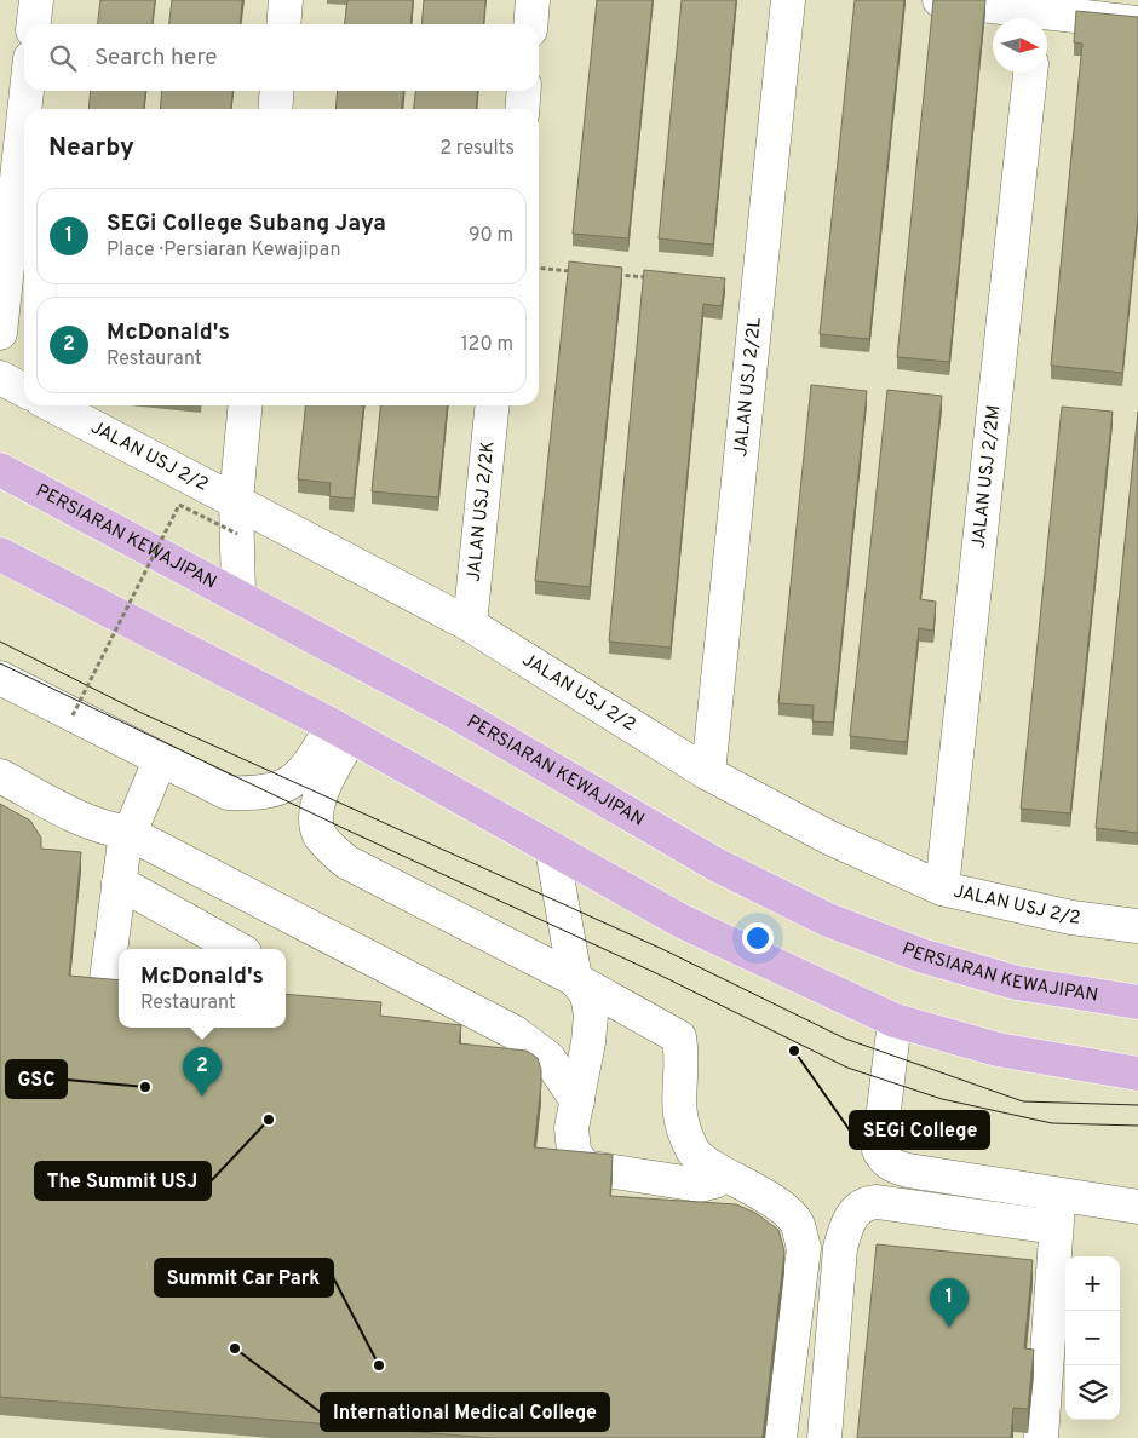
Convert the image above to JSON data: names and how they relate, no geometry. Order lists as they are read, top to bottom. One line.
{"streets":{"main road":["PERSIARAN KEWAJIPAN"],"street":["JALAN USJ 2/2L","JALAN USJ 2/2","JALAN USJ 2/2M","JALAN USJ 2/2K"]},"crossings":[["JALAN USJ 2/2L","JALAN USJ 2/2"],["JALAN USJ 2/2","JALAN USJ 2/2M"],["JALAN USJ 2/2","JALAN USJ 2/2K"]],"places":["SEGi College","GSC","The Summit USJ","International Medical College","Summit Car Park"],"north":"right","page":{"search":"Search here","heading":["Nearby","2 results"],"list":[{"mark":"1","name":"SEGi College Subang Jaya","note":"Place · Persiaran Kewajipan","value":"90 m"},{"mark":"2","name":"McDonald's","note":"Restaurant","value":"120 m"}],"popup":["McDonald's","Restaurant"],"pins":["2","1"],"map_buttons":["+","−"]}}
